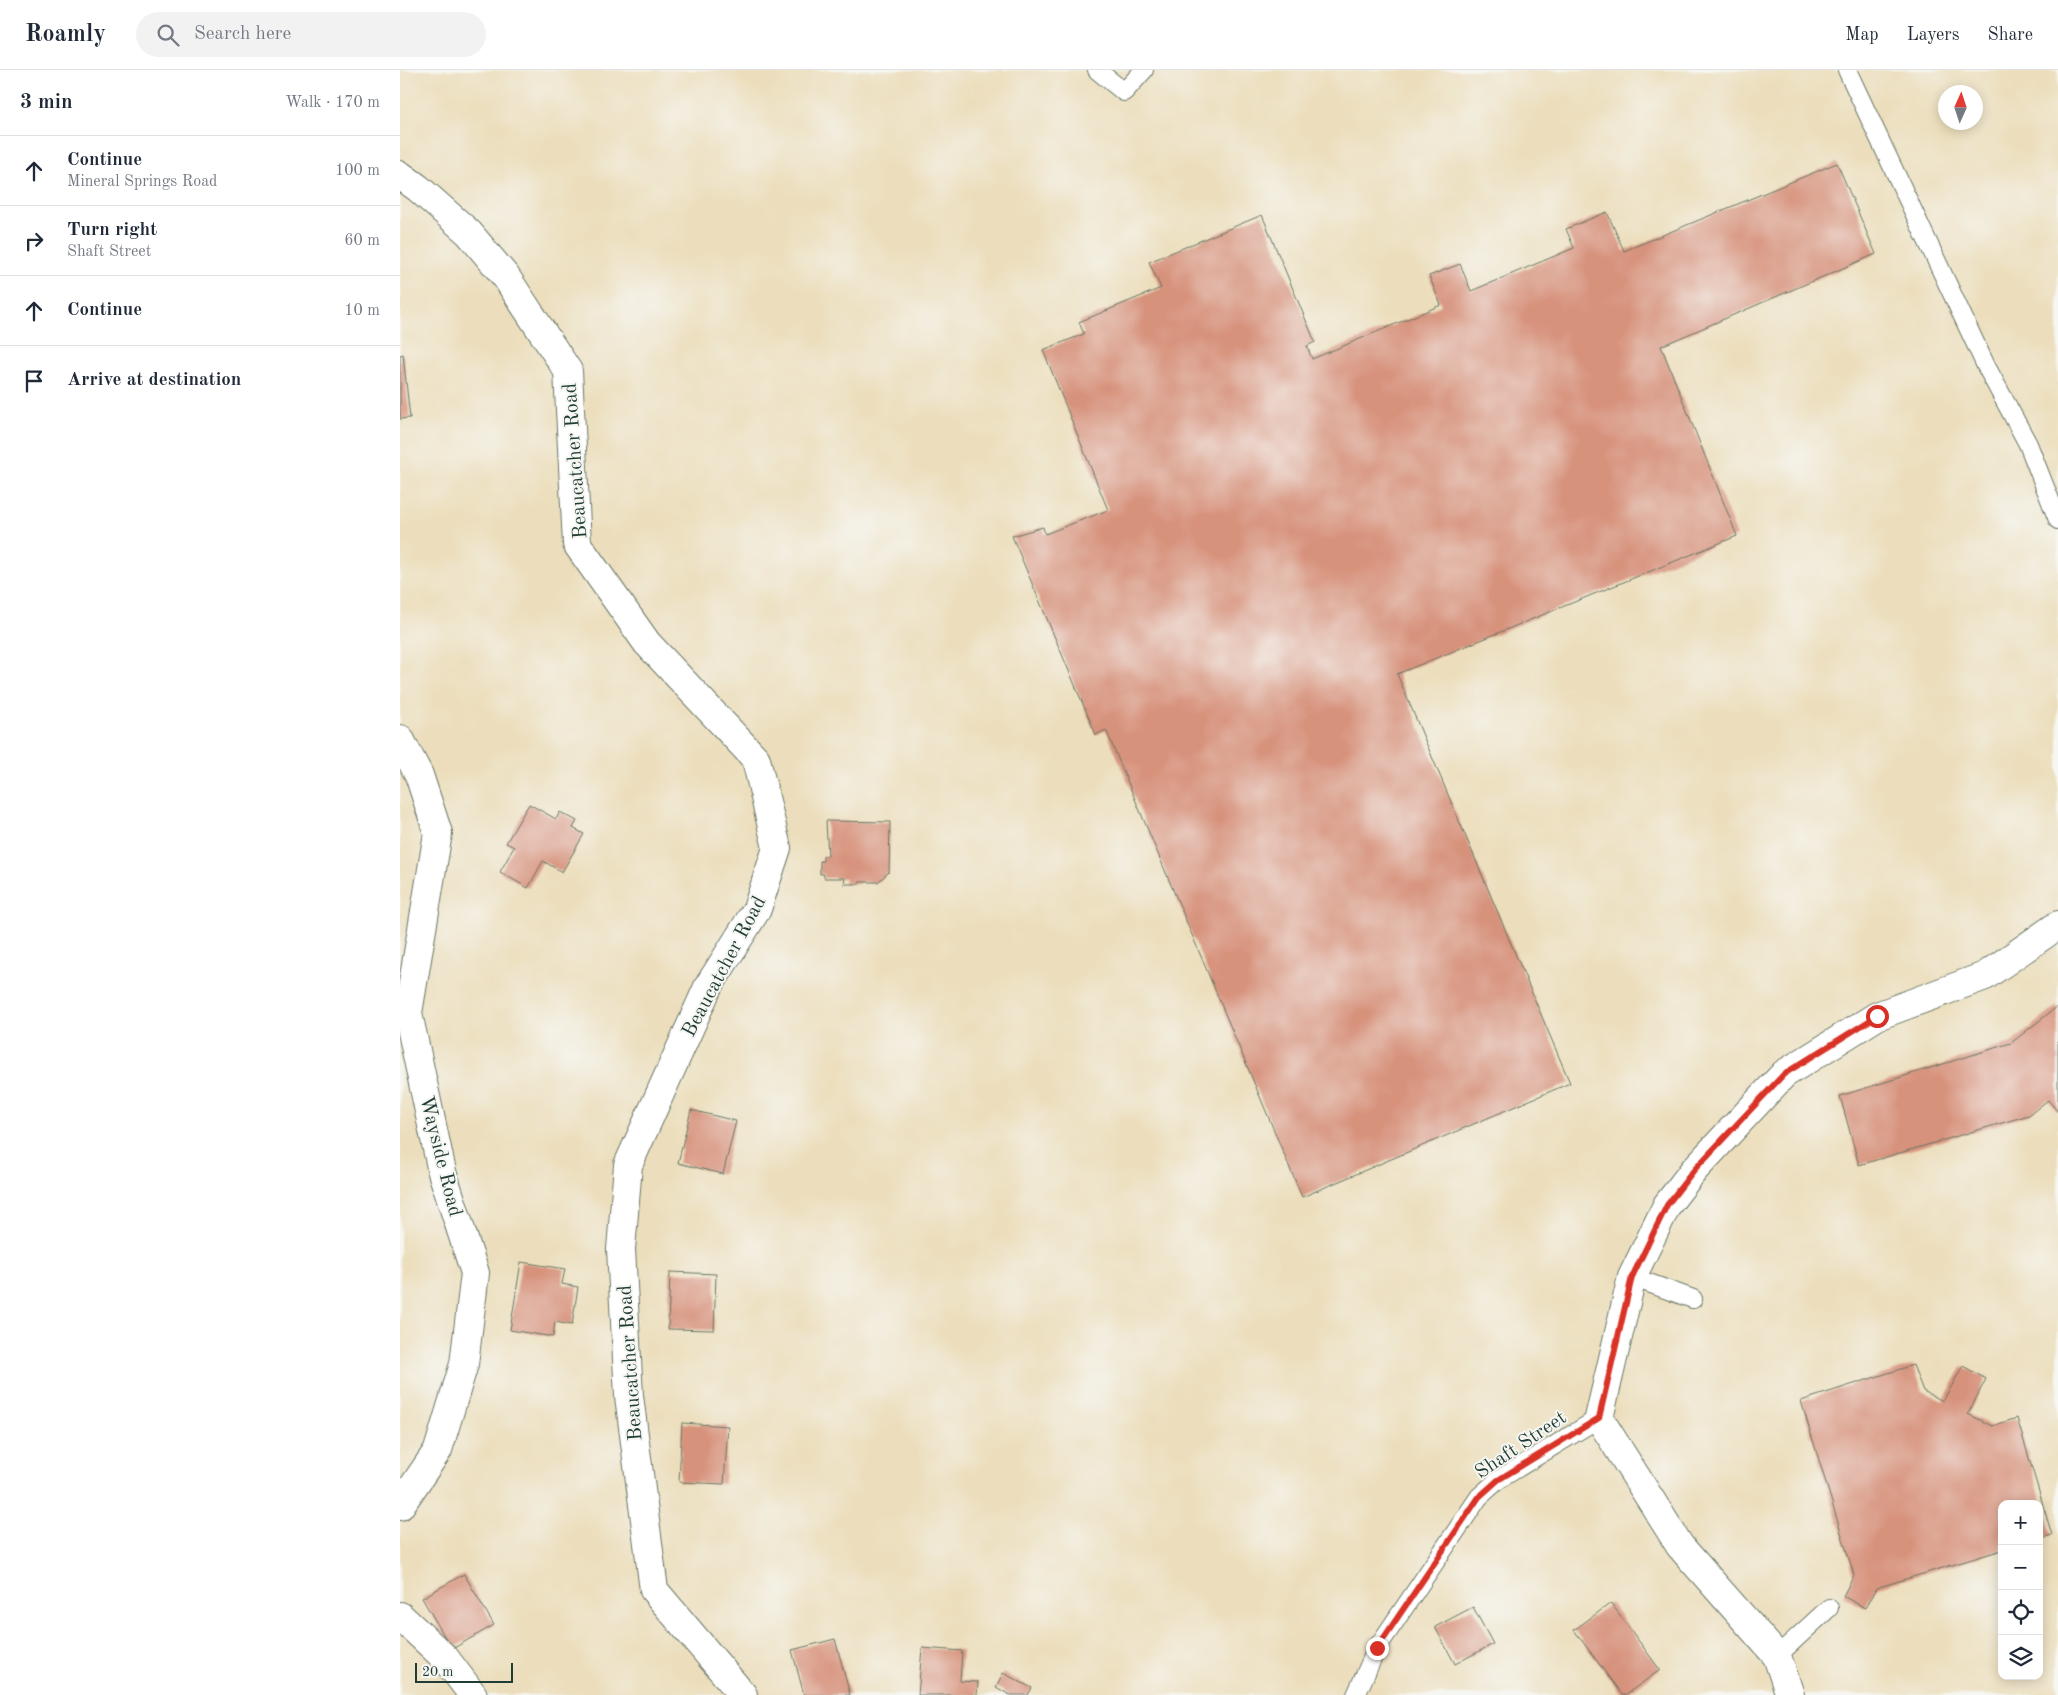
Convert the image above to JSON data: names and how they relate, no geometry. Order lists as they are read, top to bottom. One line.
{"streets":{"street":["Beaucatcher Road","Wayside Road"],"lane":["Shaft Street"]},"scale_bar":"20 m","north":"top","page":{"header":"Roamly","search":"Search here","nav":["Map","Layers","Share"],"heading":["3 min","Walk · 170 m"],"list":[["Continue","Mineral Springs Road","100 m"],["Turn right","Shaft Street","60 m"],["Continue","10 m"],"Arrive at destination"],"map_buttons":["+","−"],"scale":"20 m"}}
